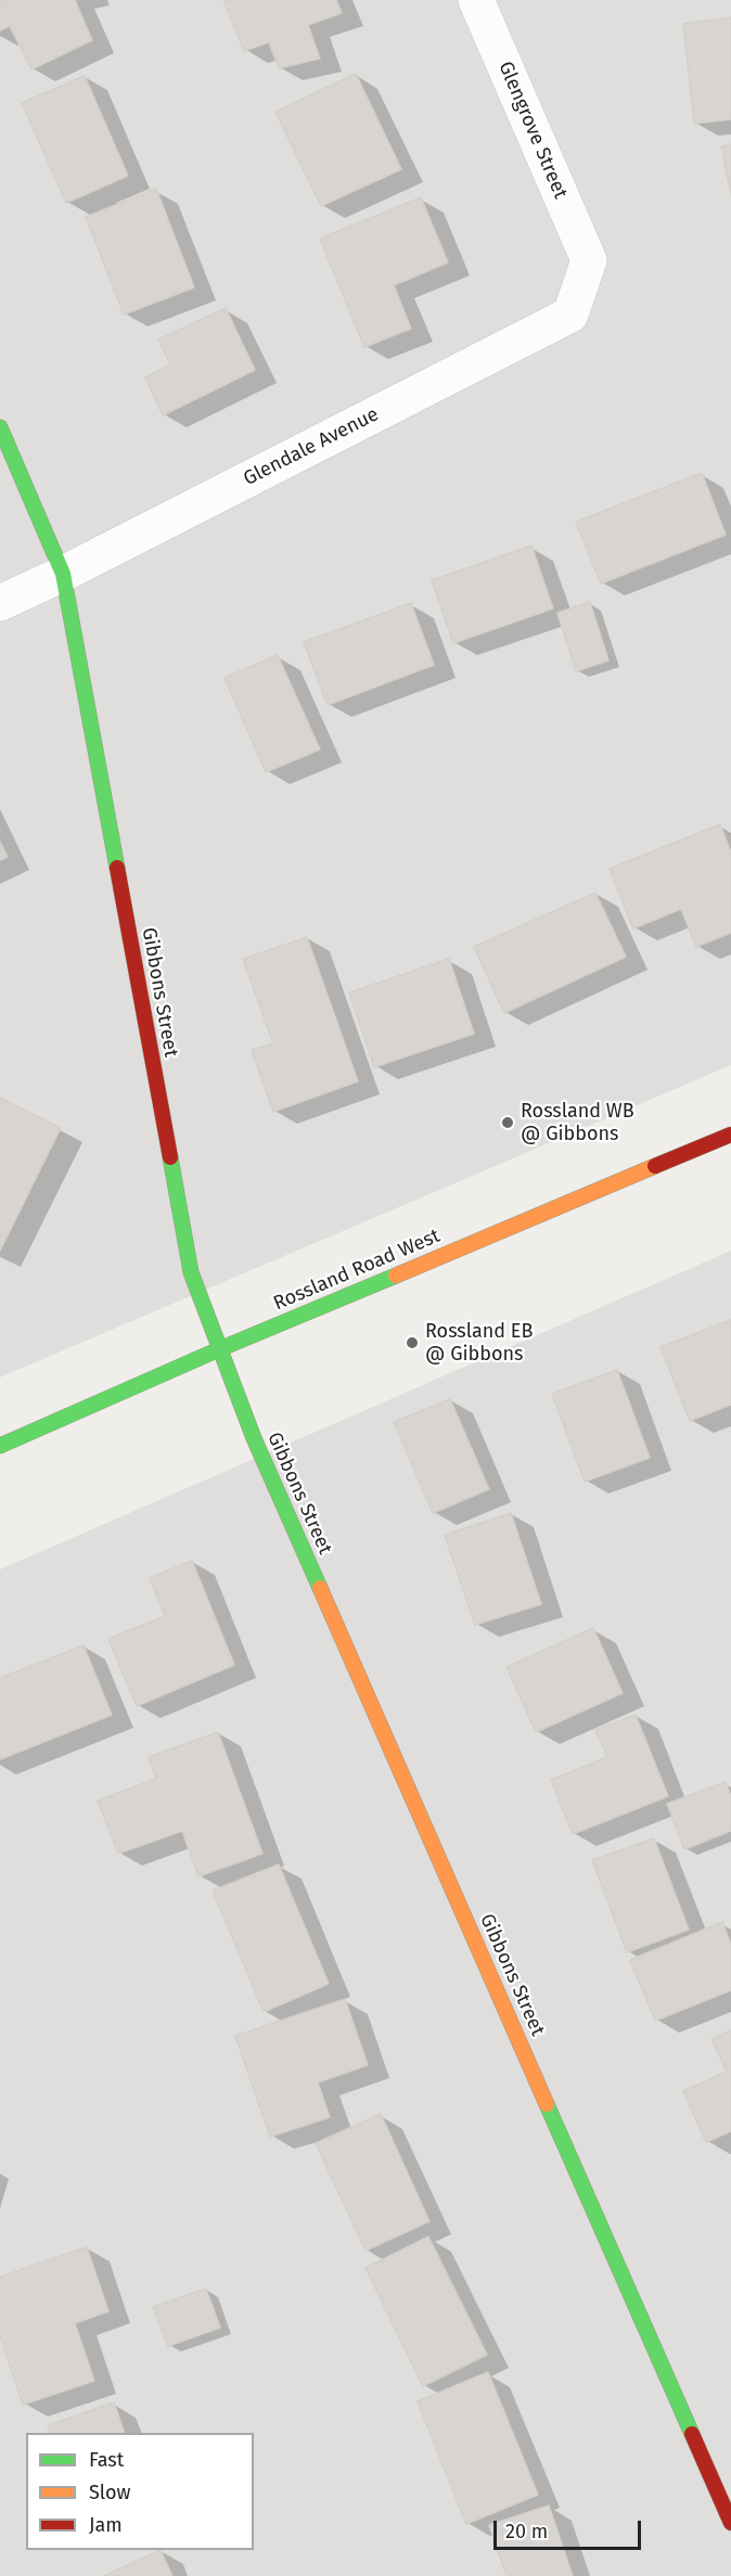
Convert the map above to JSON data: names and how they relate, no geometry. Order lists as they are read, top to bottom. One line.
{"streets":{"street":["Glengrove Street","Glendale Avenue","Gibbons Street","Rossland Road West"]},"crossings":[["Glengrove Street","Glendale Avenue"],["Glendale Avenue","Gibbons Street"],["Gibbons Street","Rossland Road West"]],"places":["Rossland WB @ Gibbons","Rossland EB @ Gibbons"],"legend":["Fast","Slow","Jam"],"scale_bar":"20 m"}
